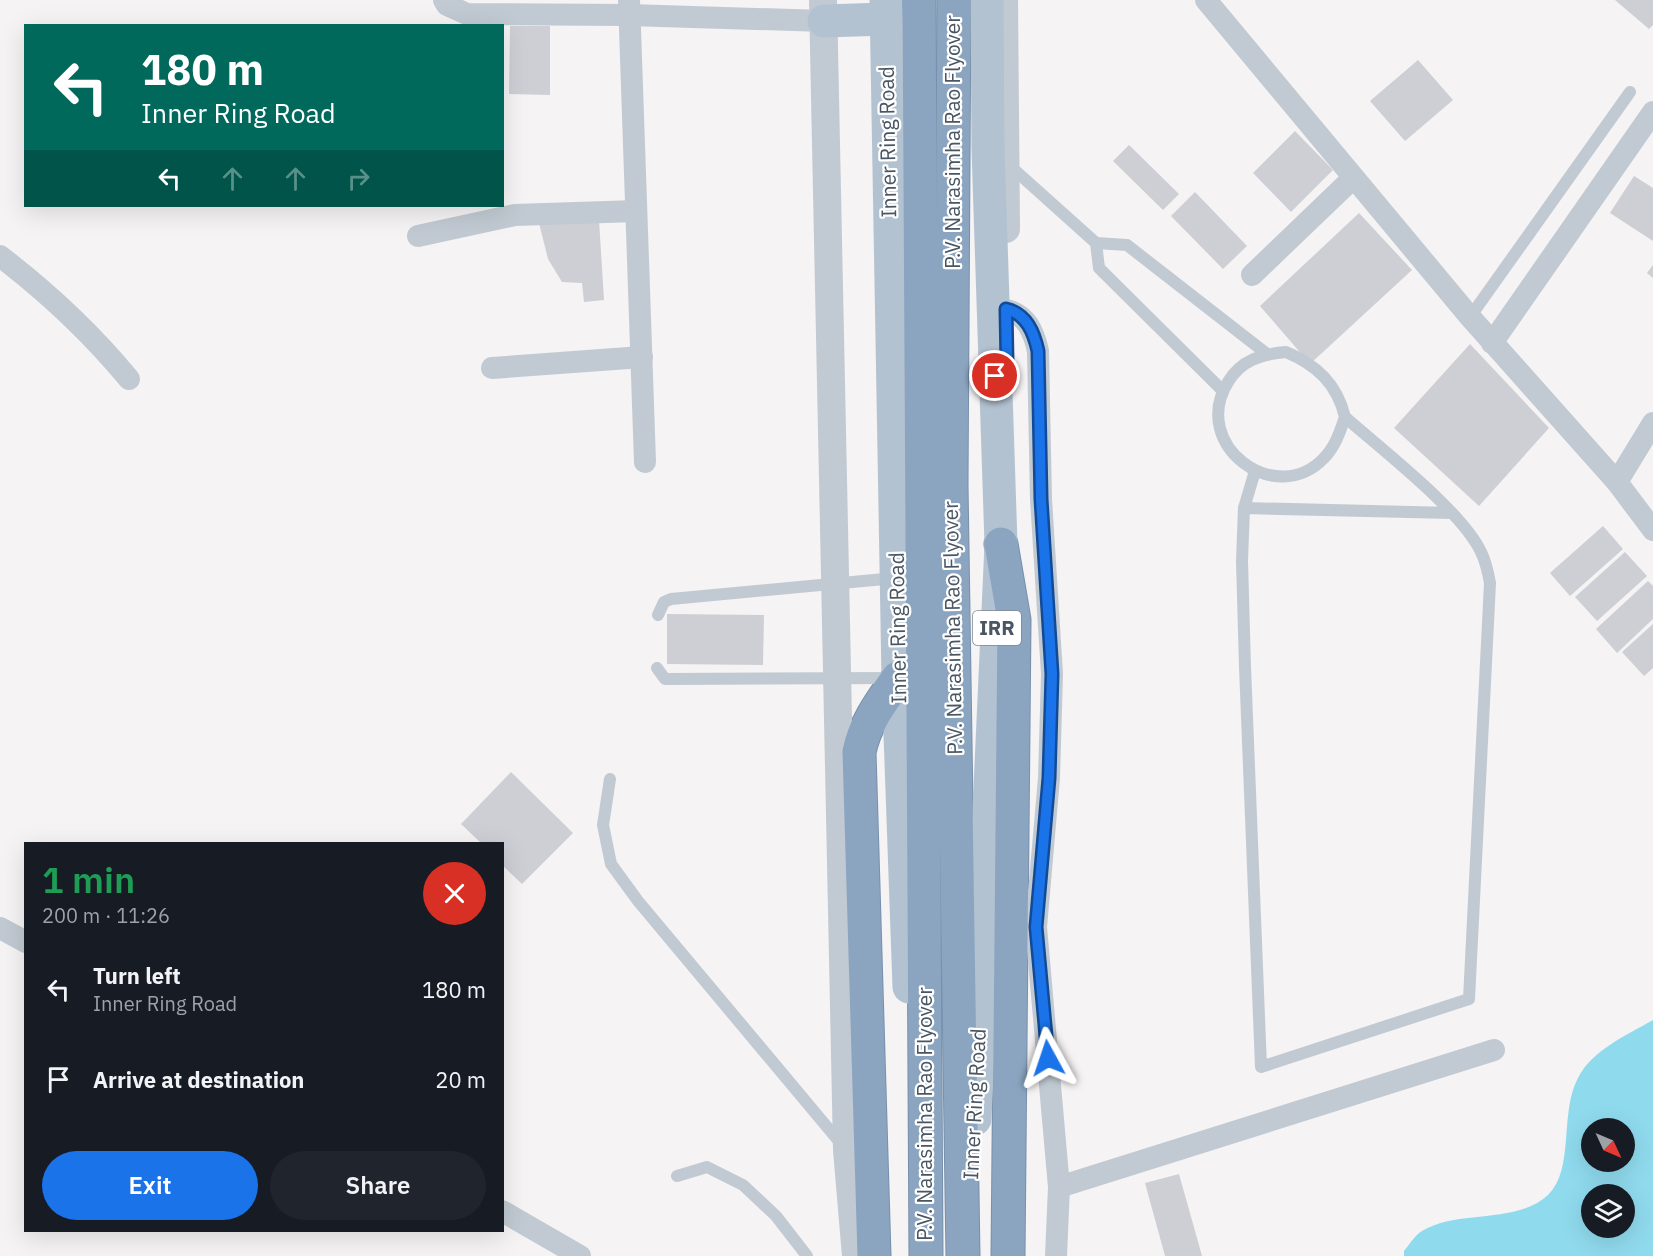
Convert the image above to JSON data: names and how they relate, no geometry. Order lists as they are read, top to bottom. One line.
{"streets":{"highway":["P.V. Narasimha Rao Flyover"],"main road":["Inner Ring Road","IRR"]},"north":"bottom right","page":{"turn":["180 m","Inner Ring Road"],"heading":["1 min","200 m · 11:26"],"list":[{"name":"Turn left","note":"Inner Ring Road","value":"180 m"},{"name":"Arrive at destination","value":"20 m"}],"buttons":["Exit","Share"]}}
